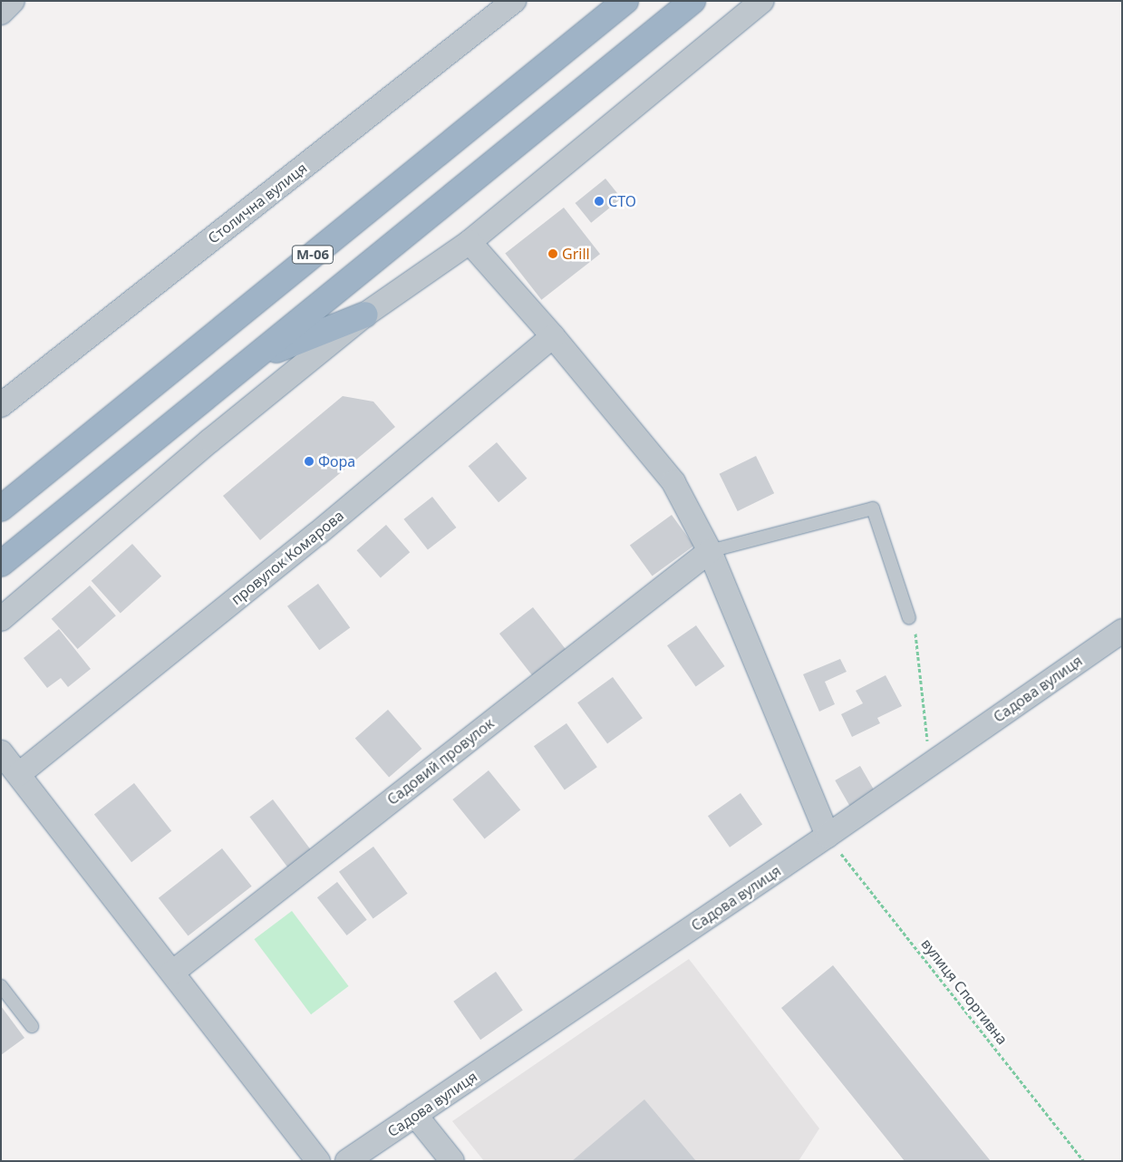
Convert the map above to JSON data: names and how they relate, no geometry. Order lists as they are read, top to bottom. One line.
{"streets":{"highway":["М-06"],"street":["Столична вулиця","провулок Комарова","Садова вулиця","Садовий провулок"],"path":["вулиця Спортивна"]},"crossings":[["Садова вулиця","вулиця Спортивна"]],"places":["СТО","Grill","Фора"]}
